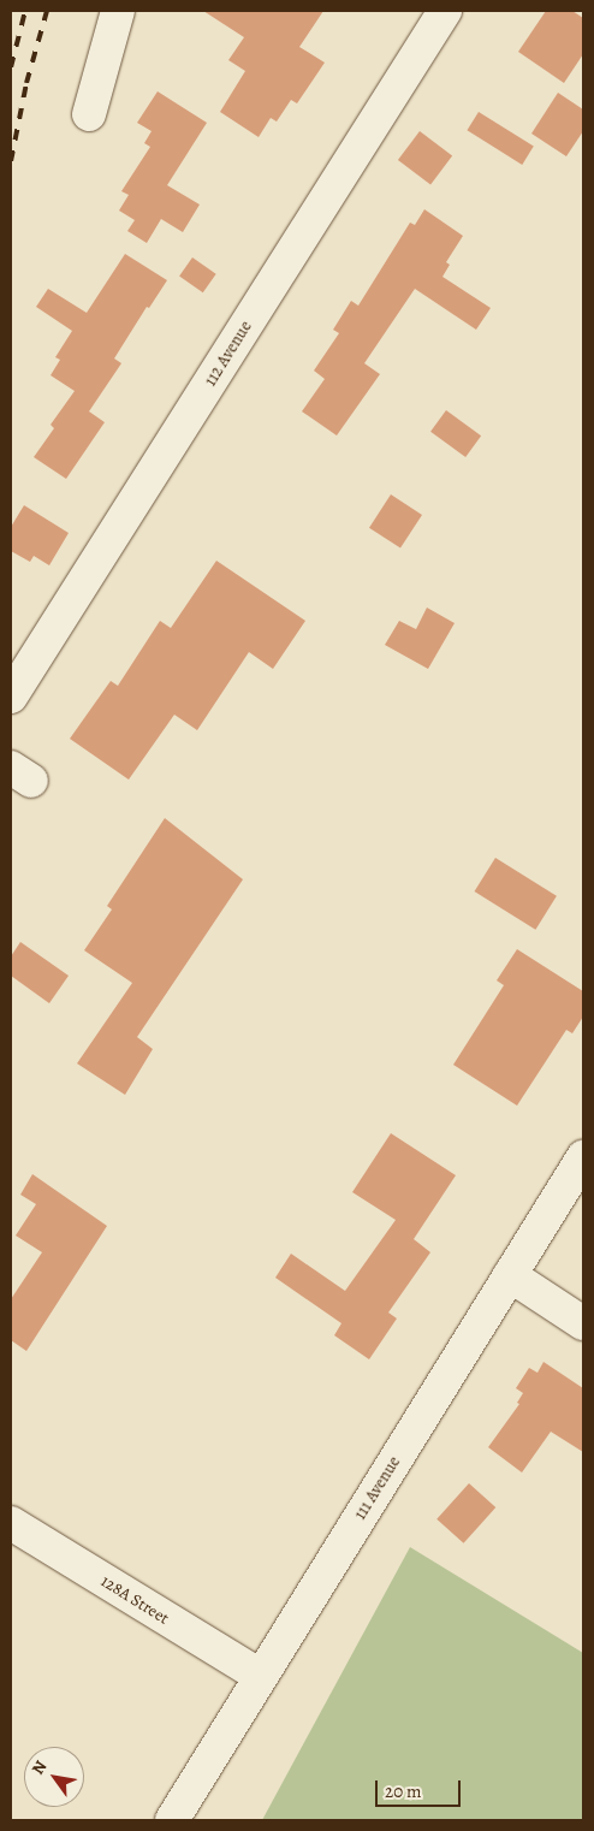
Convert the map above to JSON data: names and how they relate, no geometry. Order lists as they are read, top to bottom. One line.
{"streets":{"street":["112 Avenue","111 Avenue","128A Street"]},"crossings":[["111 Avenue","128A Street"]],"scale_bar":"20 m","north":"top left"}
